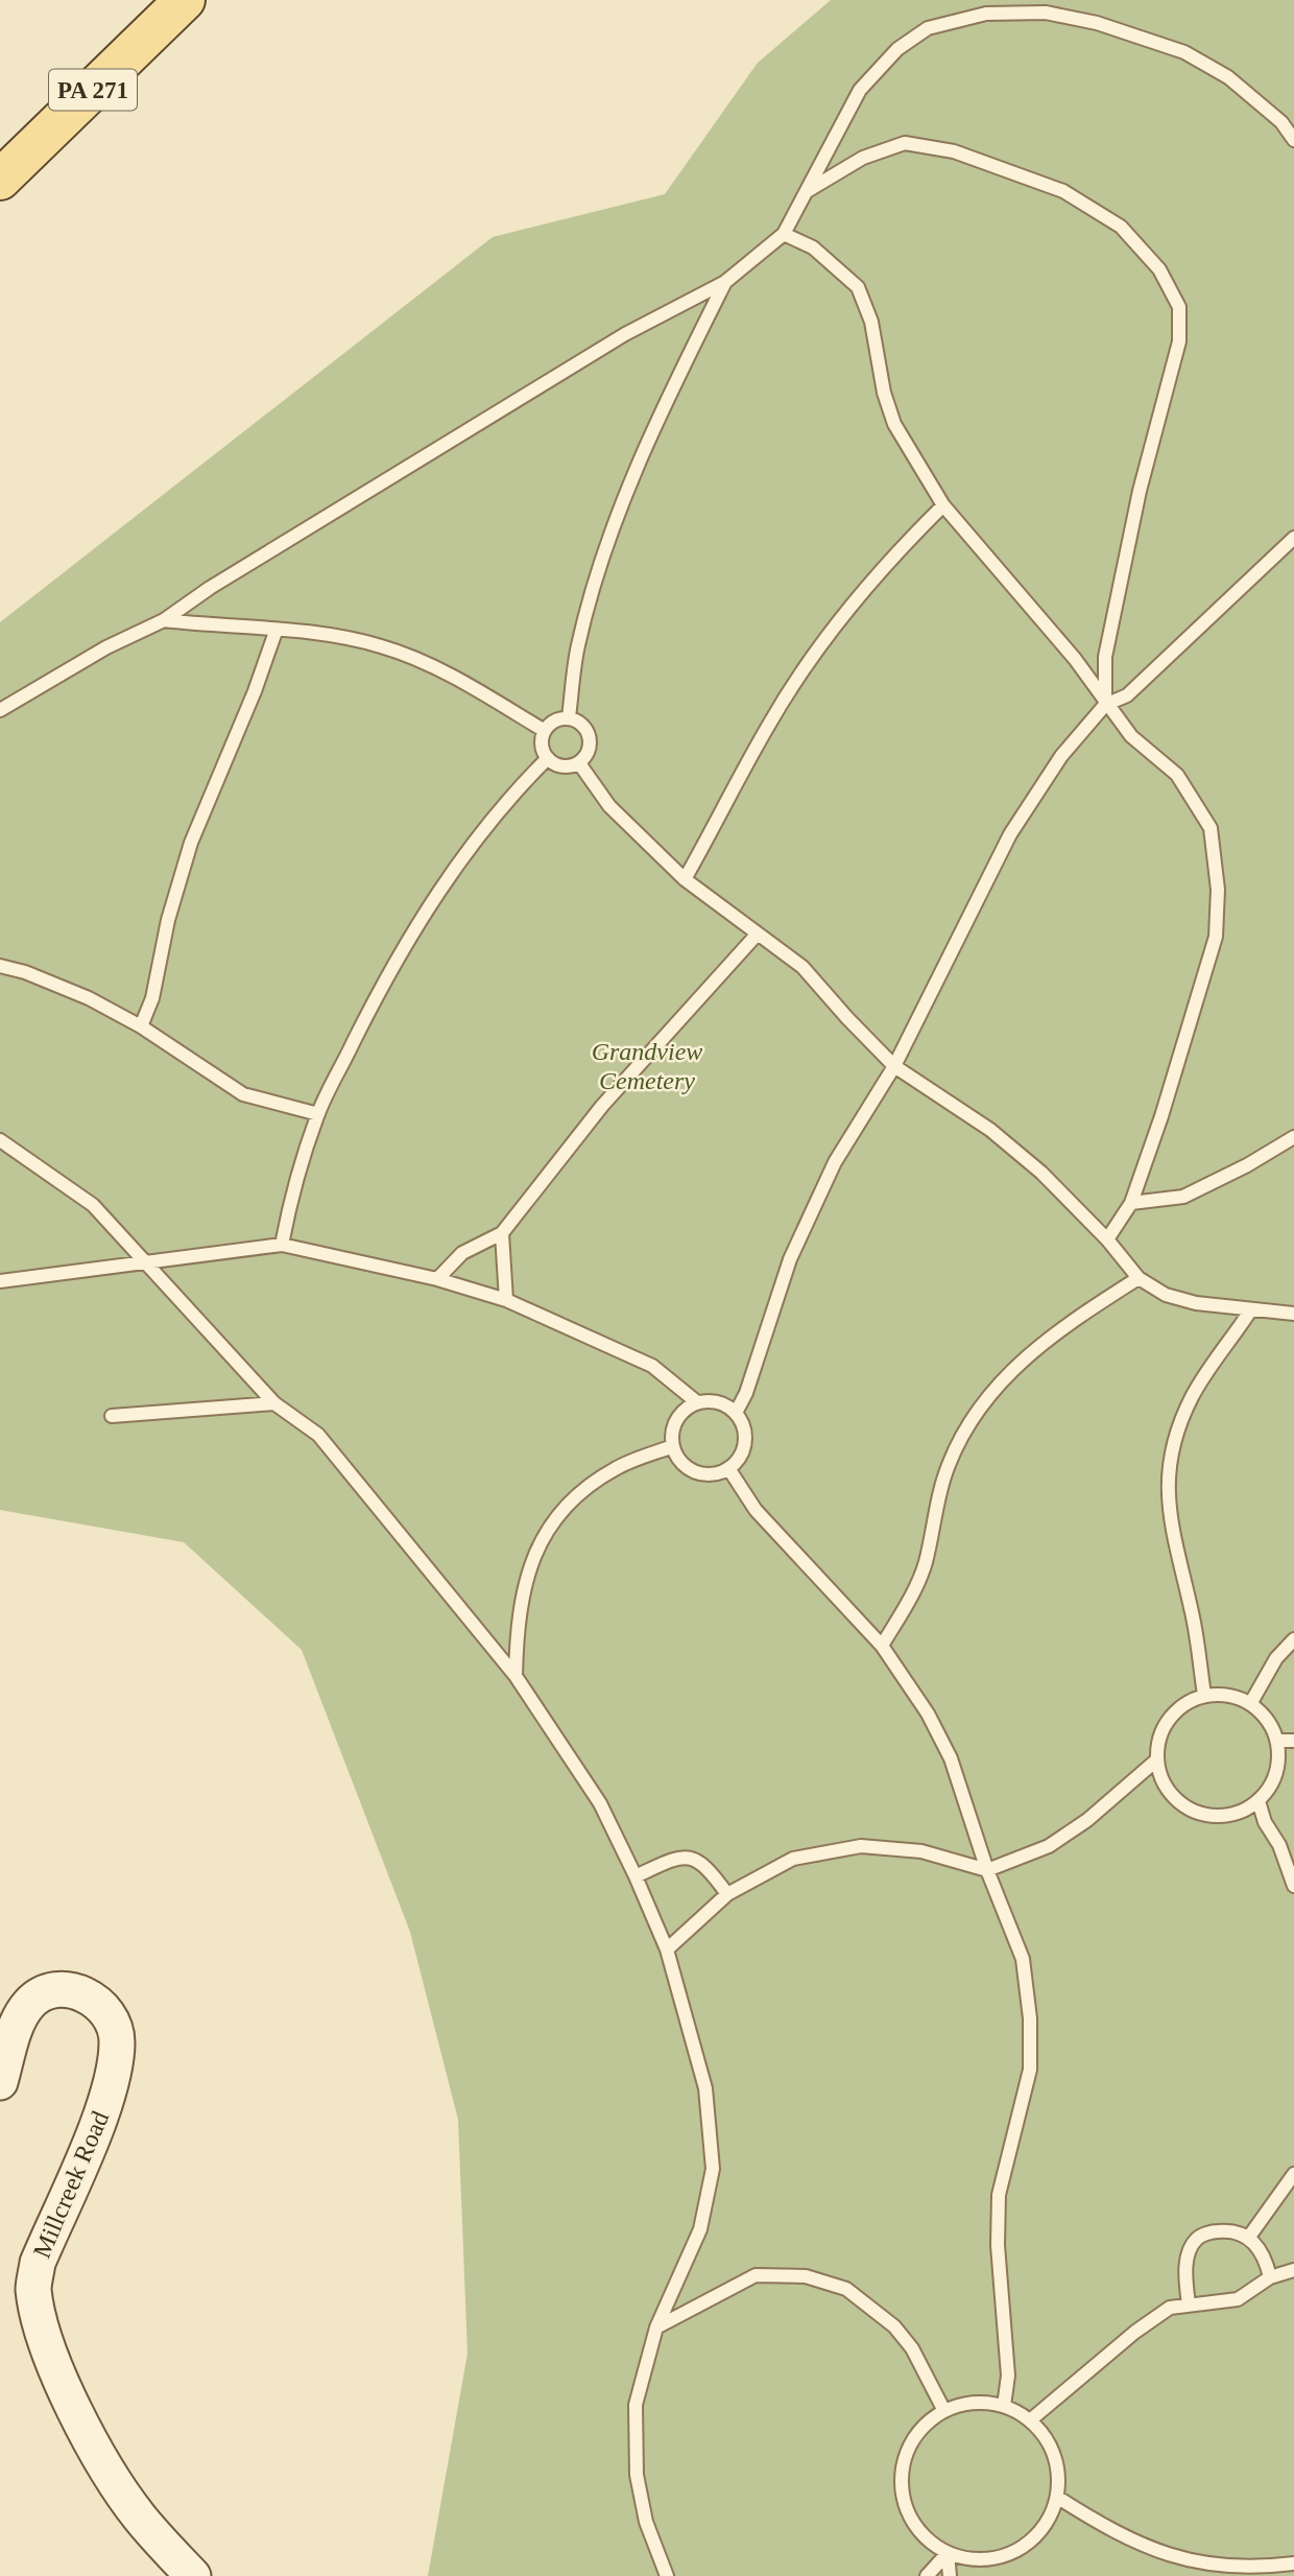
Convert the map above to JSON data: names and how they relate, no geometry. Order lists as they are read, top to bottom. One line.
{"streets":{"main road":["PA 271"],"street":["Millcreek Road"]},"parks":["Grandview Cemetery"]}
